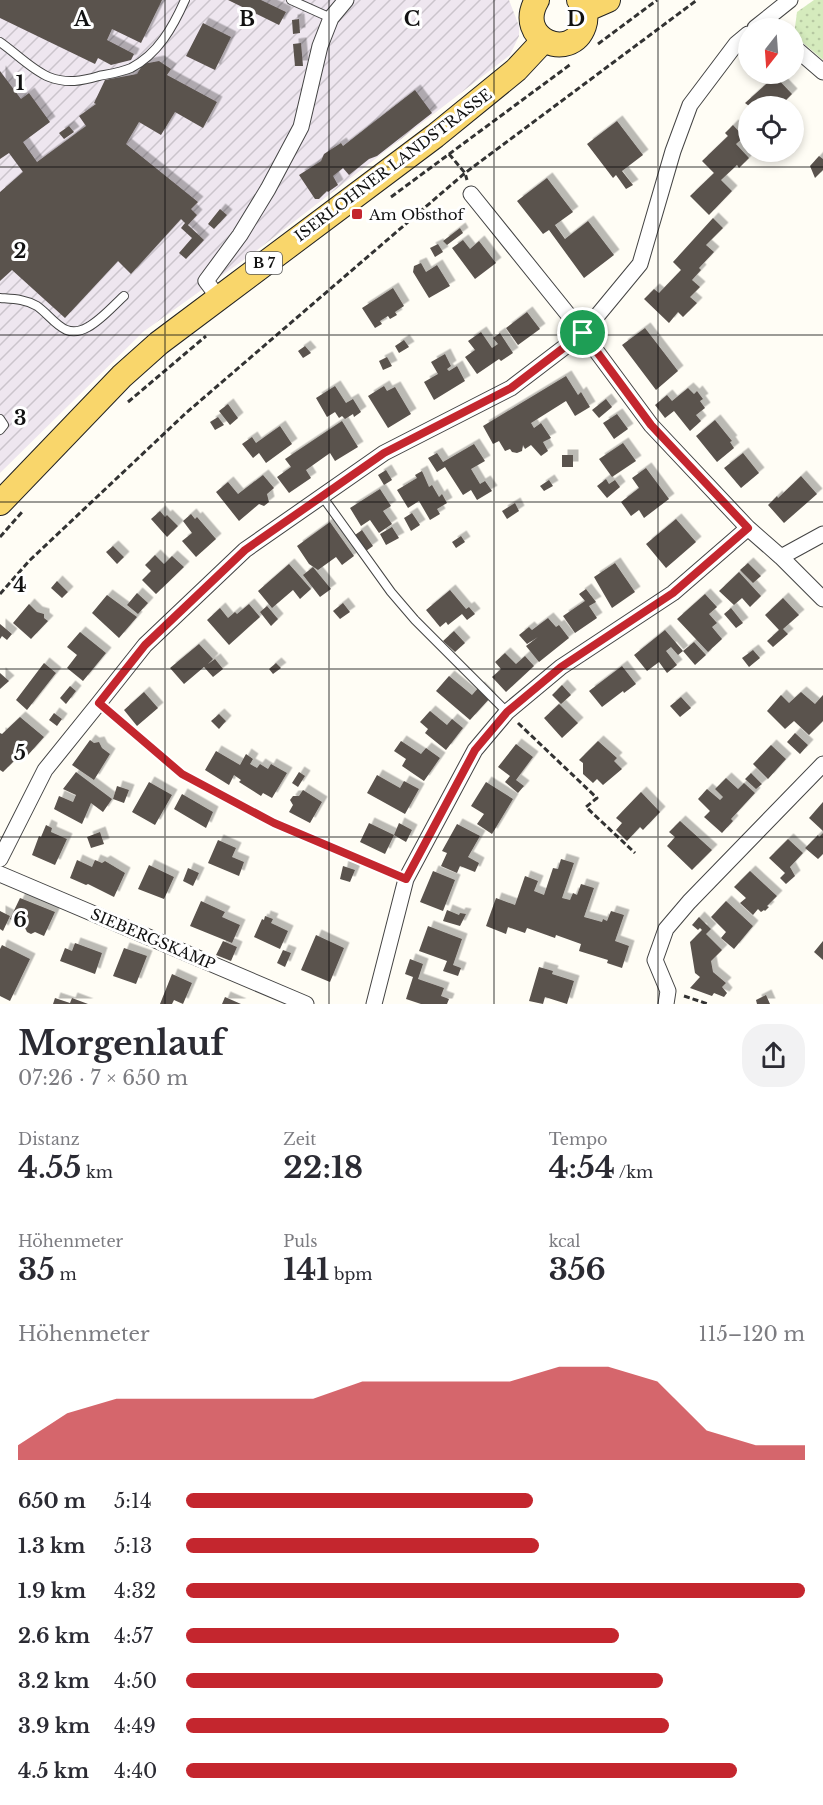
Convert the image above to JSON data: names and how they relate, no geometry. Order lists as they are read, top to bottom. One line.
{"streets":{"main road":["ISERLOHNER LANDSTRASSE","B 7"],"street":["SIEBERGSKAMP"]},"places":{"transit":["Am Obsthof"]},"north":"bottom","page":{"heading":["Morgenlauf","07:26 · 7 × 650 m"],"stats":[["Distanz","4.55 km"],["Zeit","22:18"],["Tempo","4:54 /km"],["Höhenmeter","35 m"],["Puls","141 bpm"],["kcal","356"]],"chart":["Höhenmeter","115–120 m"],"list":[{"name":"650 m","note":"5:14"},{"name":"1.3 km","note":"5:13"},{"name":"1.9 km","note":"4:32"},{"name":"2.6 km","note":"4:57"},{"name":"3.2 km","note":"4:50"},{"name":"3.9 km","note":"4:49"},{"name":"4.5 km","note":"4:40"}]},"grid":{"columns":["A","B","C","D"],"rows":["1","2","3","4","5","6"]}}
